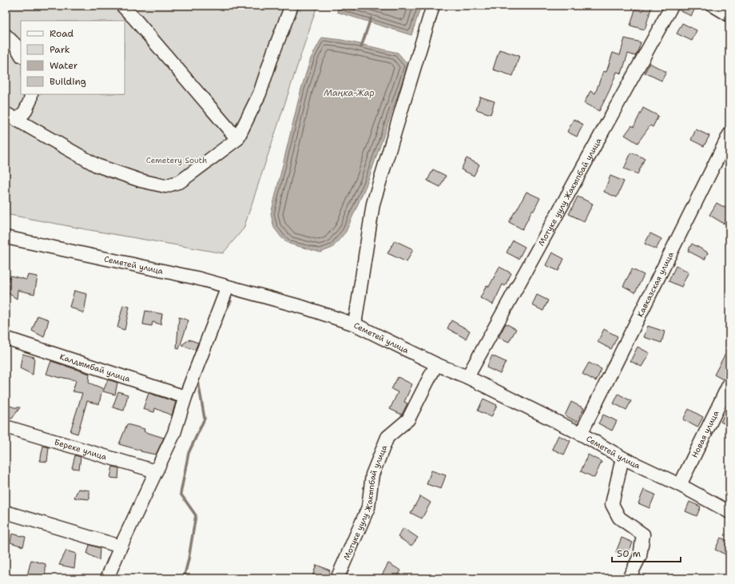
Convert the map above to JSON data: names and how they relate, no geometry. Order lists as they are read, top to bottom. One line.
{"streets":{"street":["Мотуке уулу Жакыпбай улица","Семетей улица","Кавказская улица","Калдымбай улица","Новая улица","Береке улица"]},"crossings":[["Мотуке уулу Жакыпбай улица","Семетей улица"],["Семетей улица","Кавказская улица"],["Семетей улица","Новая улица"]],"water":["Маңка-Жар"],"parks":["Cemetery South"],"legend":["Road","Park","Water","Building"],"scale_bar":"50 m"}
